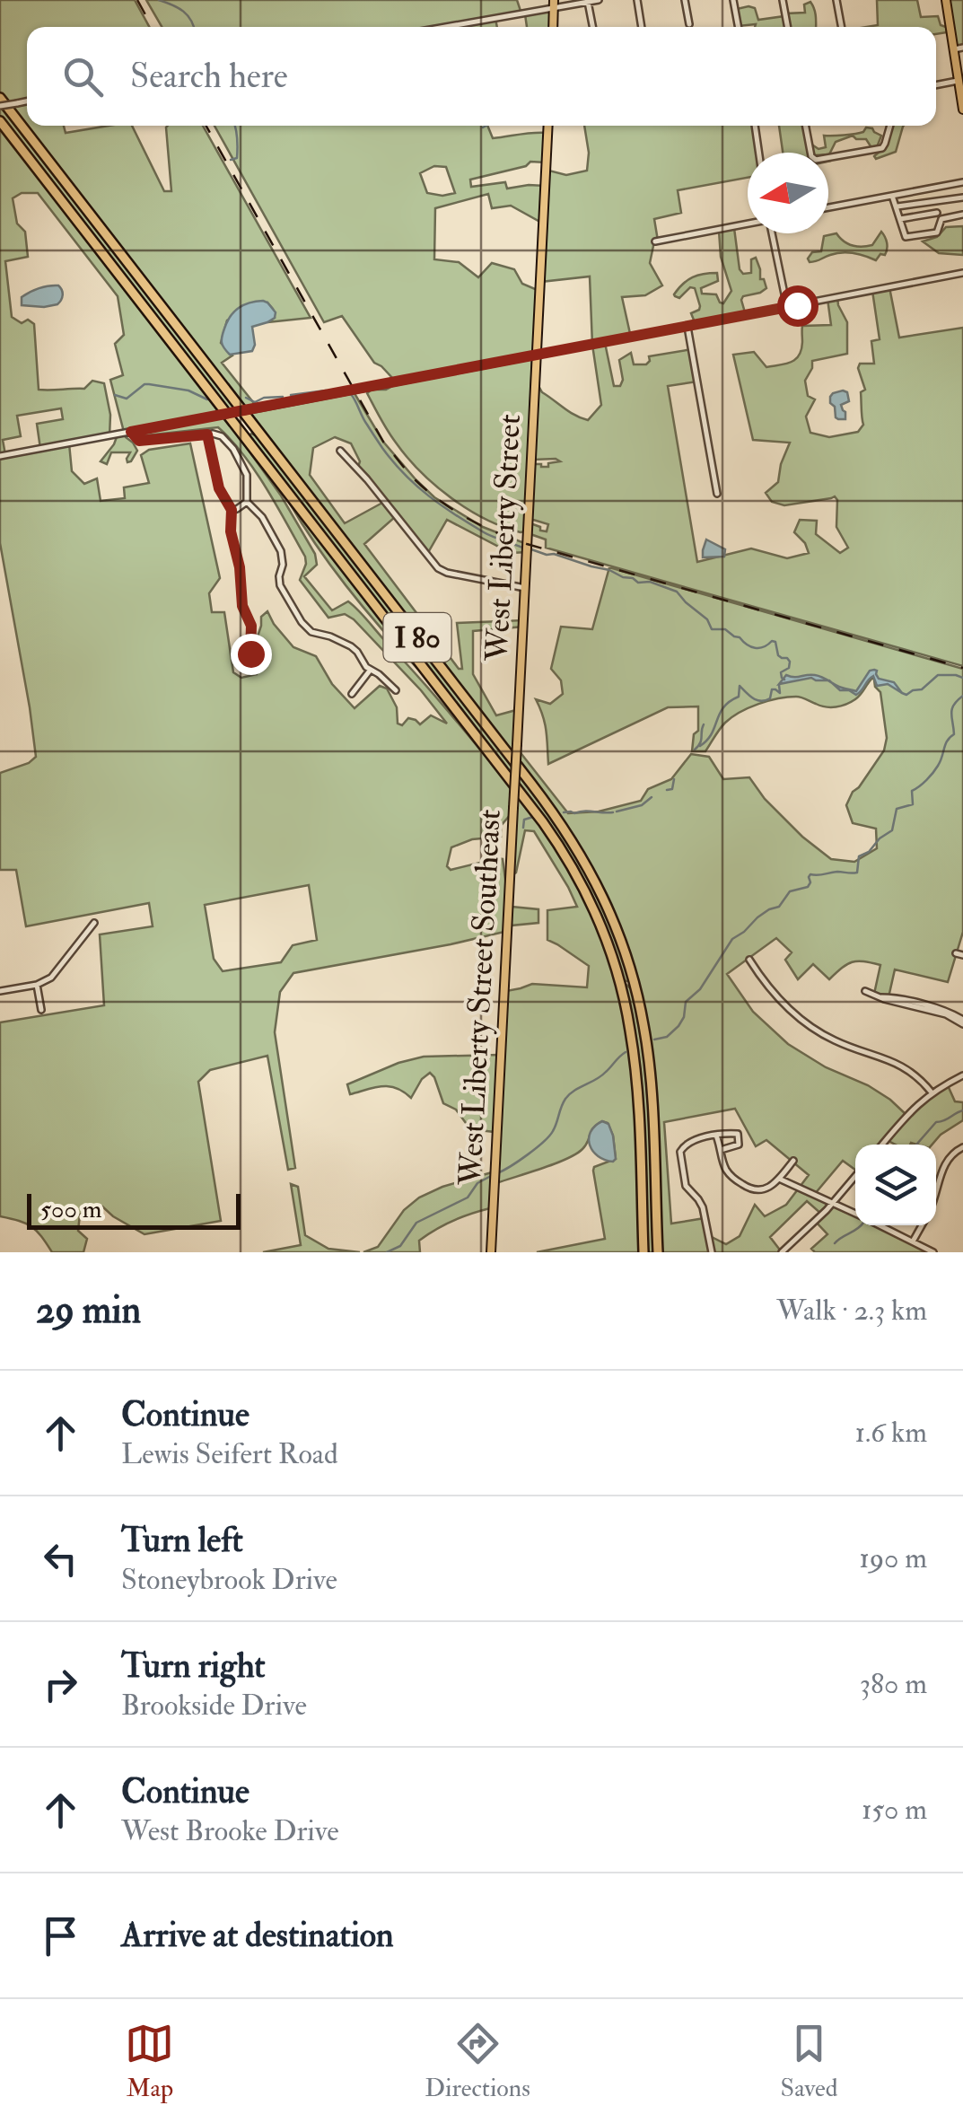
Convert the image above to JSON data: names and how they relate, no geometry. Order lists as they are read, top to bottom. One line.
{"streets":{"highway":["I 80"],"main road":["West Liberty Street","West Liberty Street Southeast"]},"crossings":[["West Liberty Street","West Liberty Street Southeast"]],"scale_bar":"500 m","north":"left","page":{"search":"Search here","scale":"500 m","heading":["29 min","Walk · 2.3 km"],"list":[["Continue","Lewis Seifert Road","1.6 km"],["Turn left","Stoneybrook Drive","190 m"],["Turn right","Brookside Drive","380 m"],["Continue","West Brooke Drive","150 m"],"Arrive at destination"],"nav":["Map","Directions","Saved"]}}
